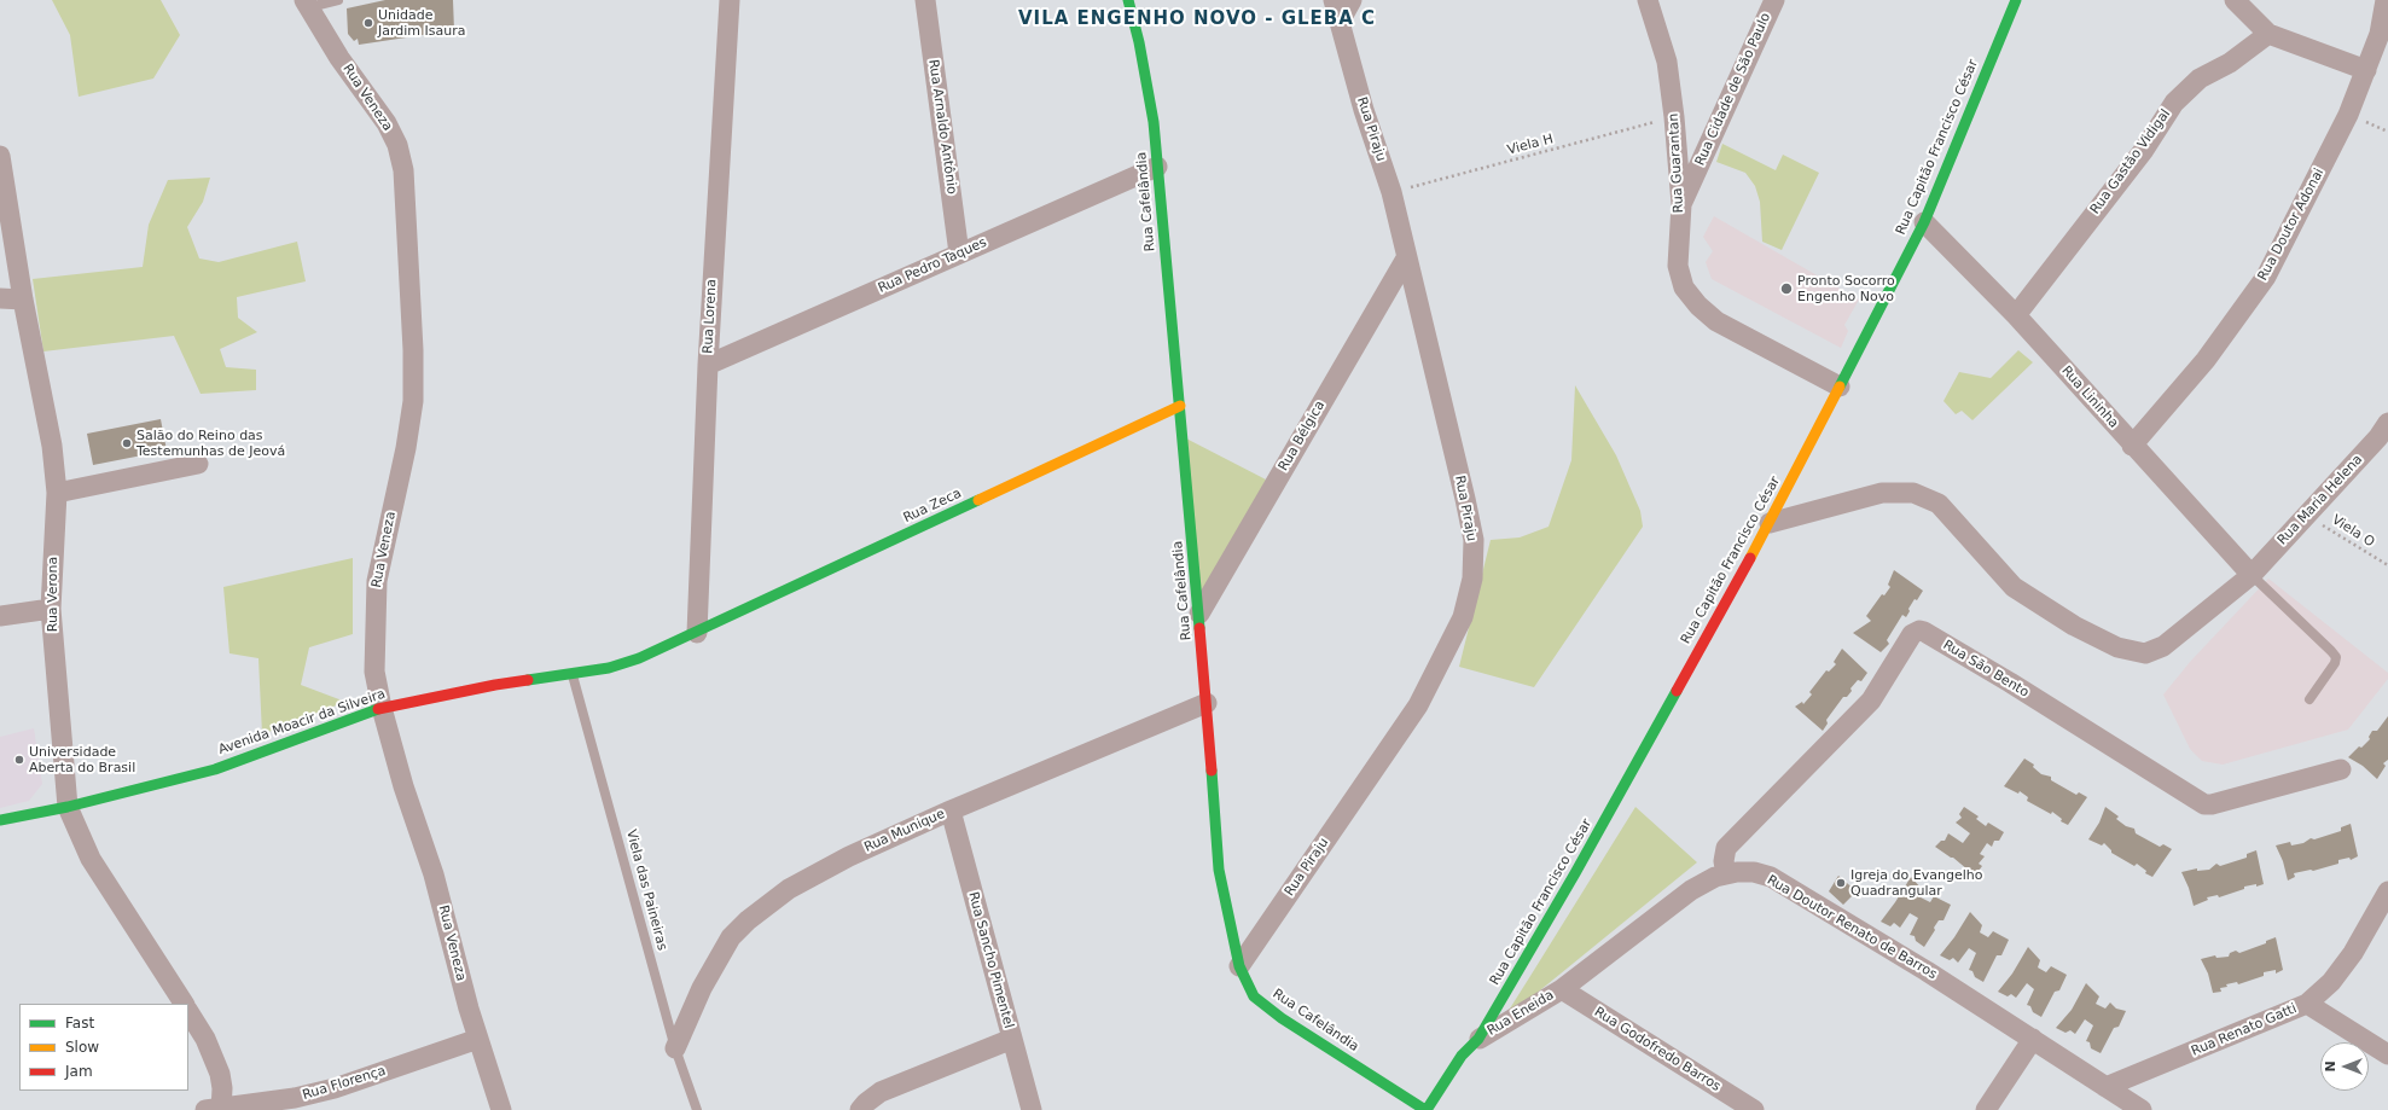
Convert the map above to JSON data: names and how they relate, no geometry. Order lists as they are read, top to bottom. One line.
{"streets":{"street":["Rua Cidade de São Paulo","Rua Veneza","Rua Arnaldo Antônio","Rua Piraju","Rua Capitão Francisco César","Rua Gastão Vidigal","Rua Guarantan","Rua Cafelândia","Rua Doutor Adonai","Rua Pedro Taques","Rua Lorena","Rua Lininha","Rua Bélgica","Rua Maria Helena","Rua Zeca","Rua Verona","Rua São Bento","Avenida Moacir da Silveira","Rua Munique","Rua Doutor Renato de Barros","Rua Sancho Pimentel","Rua Eneida","Rua Renato Gatti","Rua Godofredo Barros","Rua Florença"],"lane":["Viela das Paineiras"],"path":["Viela H","Viela O"]},"crossings":[["Rua Cidade de São Paulo","Rua Guarantan"],["Rua Veneza","Avenida Moacir da Silveira"],["Rua Veneza","Rua Florença"],["Rua Arnaldo Antônio","Rua Pedro Taques"],["Rua Piraju","Viela H"],["Rua Piraju","Rua Cafelândia"],["Rua Piraju","Rua Bélgica"],["Viela H","Rua Guarantan"],["Rua Capitão Francisco César","Rua Guarantan"],["Rua Capitão Francisco César","Rua Cafelândia"],["Rua Capitão Francisco César","Rua Lininha"],["Rua Capitão Francisco César","Rua Maria Helena"],["Rua Capitão Francisco César","Rua Eneida"],["Rua Gastão Vidigal","Rua Lininha"],["Rua Cafelândia","Rua Pedro Taques"],["Rua Cafelândia","Rua Bélgica"],["Rua Cafelândia","Rua Zeca"],["Rua Cafelândia","Rua Munique"],["Rua Doutor Adonai","Rua Lininha"],["Rua Pedro Taques","Rua Lorena"],["Rua Lorena","Rua Zeca"],["Rua Lorena","Avenida Moacir da Silveira"],["Rua Lininha","Rua Maria Helena"],["Rua Maria Helena","Viela O"],["Rua Zeca","Avenida Moacir da Silveira"],["Rua Verona","Avenida Moacir da Silveira"],["Rua São Bento","Rua Doutor Renato de Barros"],["Avenida Moacir da Silveira","Viela das Paineiras"],["Rua Munique","Viela das Paineiras"],["Rua Munique","Rua Sancho Pimentel"],["Rua Doutor Renato de Barros","Rua Eneida"],["Rua Doutor Renato de Barros","Rua Renato Gatti"],["Rua Doutor Renato de Barros","Rua Godofredo Barros"],["Rua Eneida","Rua Godofredo Barros"]],"districts":["VILA ENGENHO NOVO - GLEBA C"],"places":["Unidade Jardim Isaura","Pronto Socorro Engenho Novo","Salão do Reino das Testemunhas de Jeová","Universidade Aberta do Brasil","Igreja do Evangelho Quadrangular"],"legend":["Fast","Slow","Jam"],"north":"left"}
